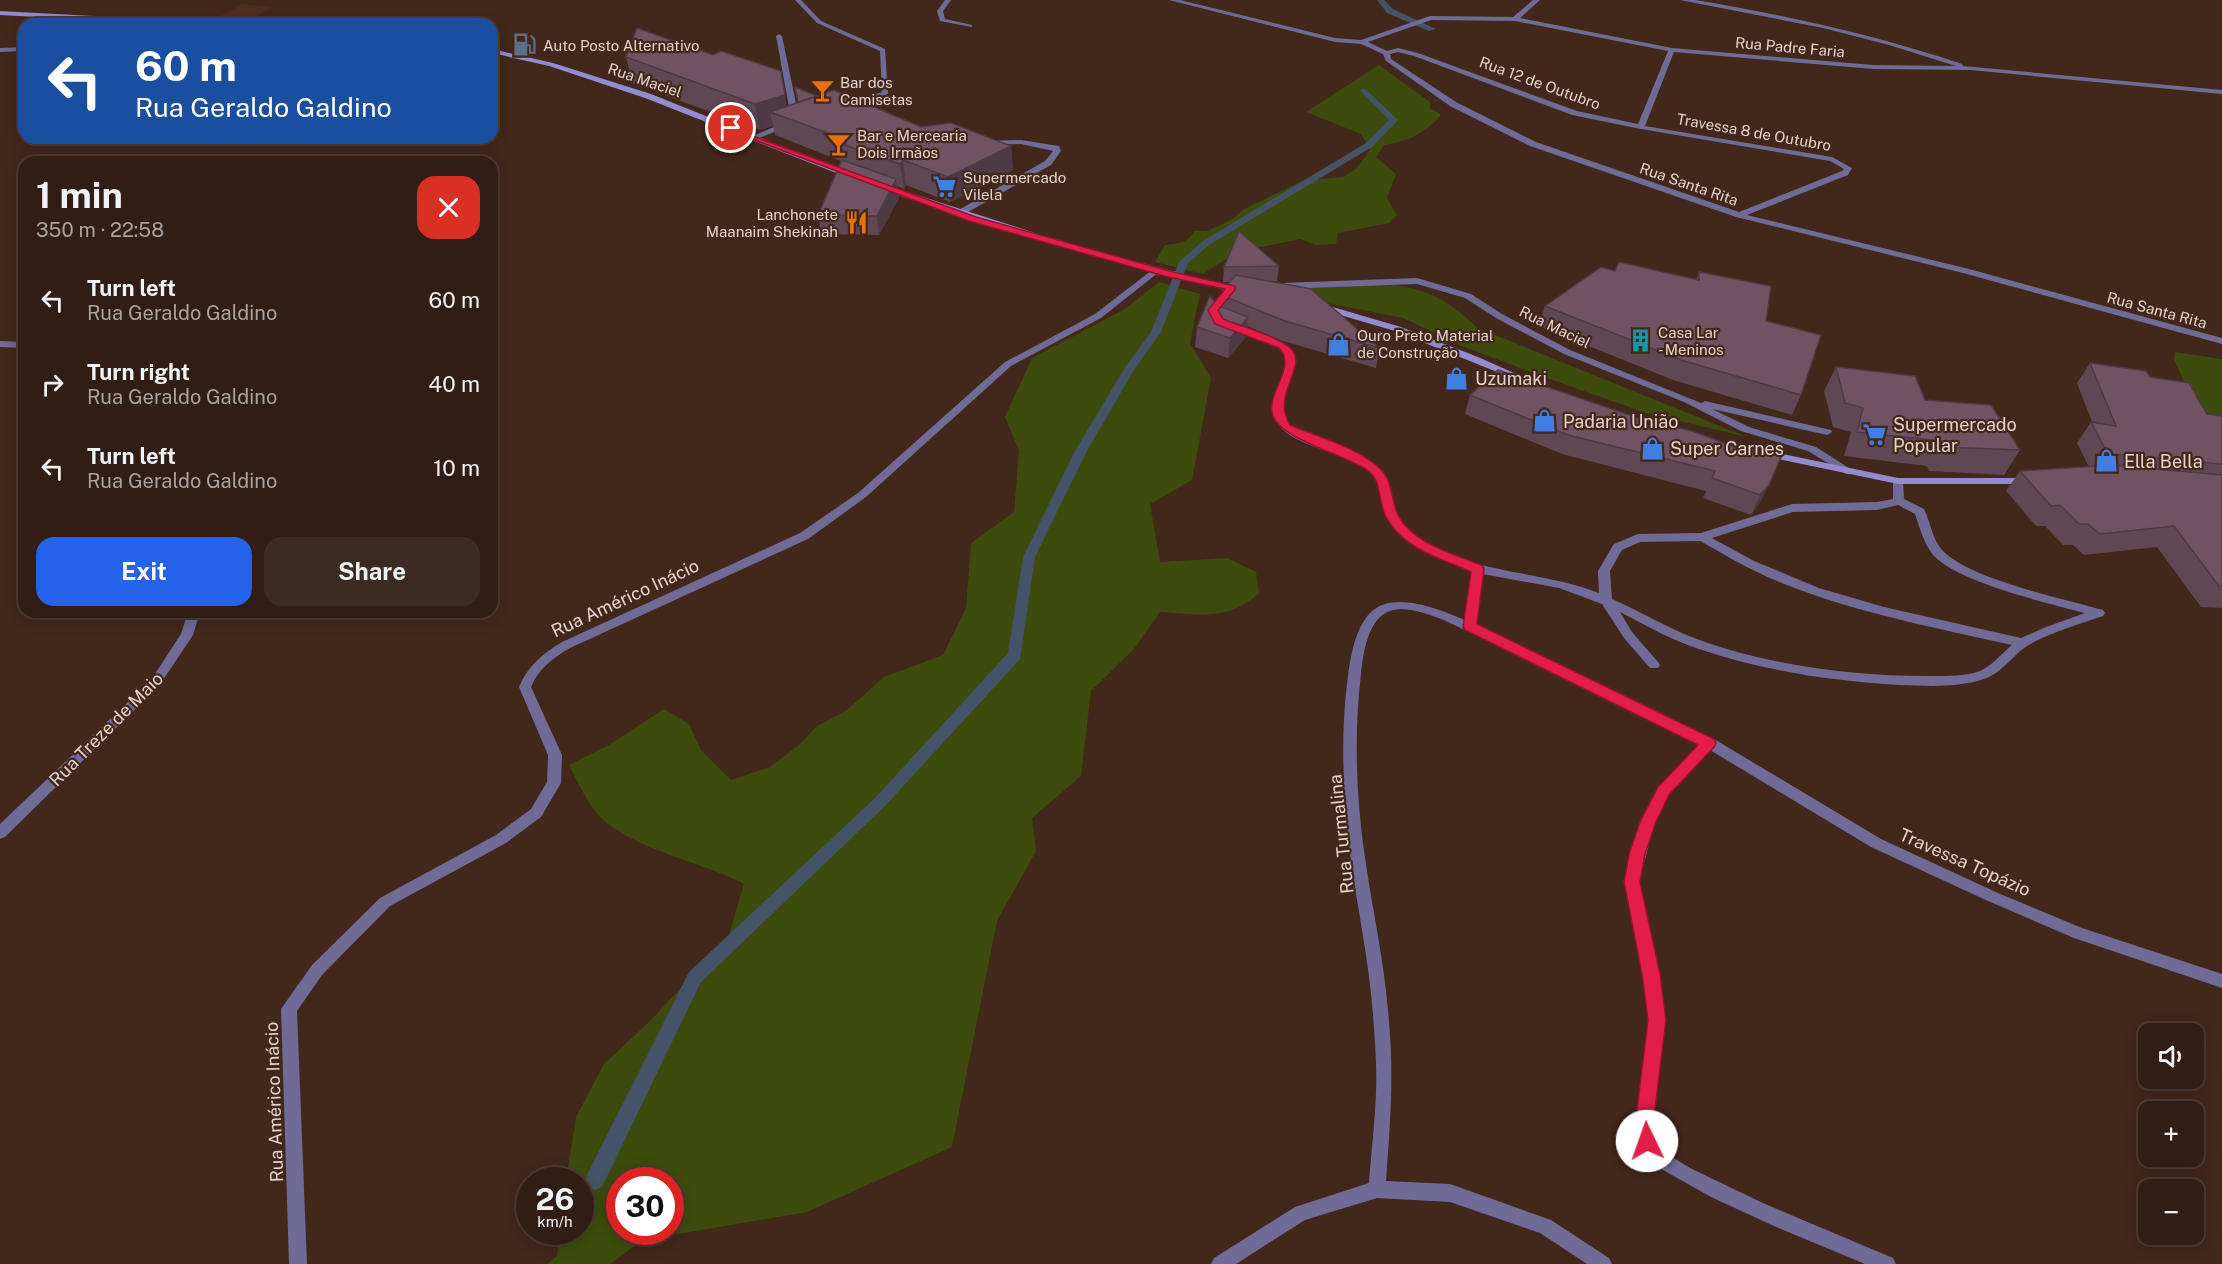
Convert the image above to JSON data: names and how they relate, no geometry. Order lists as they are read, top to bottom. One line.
{"streets":{"main road":["Rua Maciel"],"street":["Rua Padre Faria","Rua 12 de Outubro","Travessa 8 de Outubro","Rua Santa Rita","Rua Américo Inácio","Rua Treze de Maio","Rua Turmalina","Travessa Topázio"]},"crossings":[["Rua Padre Faria","Rua Santa Rita"],["Rua 12 de Outubro","Travessa 8 de Outubro"],["Rua 12 de Outubro","Rua Santa Rita"],["Travessa 8 de Outubro","Rua Santa Rita"],["Rua Turmalina","Travessa Topázio"]],"places":{"fuel station":["Auto Posto Alternativo"],"bar":["Bar dos Camisetas","Bar e Mercearia Dois Irmãos"],"supermarket":["Supermercado Vilela","Supermercado Popular"],"restaurant":["Lanchonete Maanaim Shekinah"],"building":["Casa Lar - Meninos"],"shop":["Ouro Preto Material de Construção","Uzumaki","Padaria União","Super Carnes","Ella Bella"]},"page":{"turn":["60 m","Rua Geraldo Galdino"],"heading":["1 min","350 m · 22:58"],"list":[{"name":"Turn left","note":"Rua Geraldo Galdino","value":"60 m"},{"name":"Turn right","note":"Rua Geraldo Galdino","value":"40 m"},{"name":"Turn left","note":"Rua Geraldo Galdino","value":"10 m"}],"buttons":["Exit","Share"],"map_buttons":["+","−"],"speed":"26 km/h","limit":"30"}}
